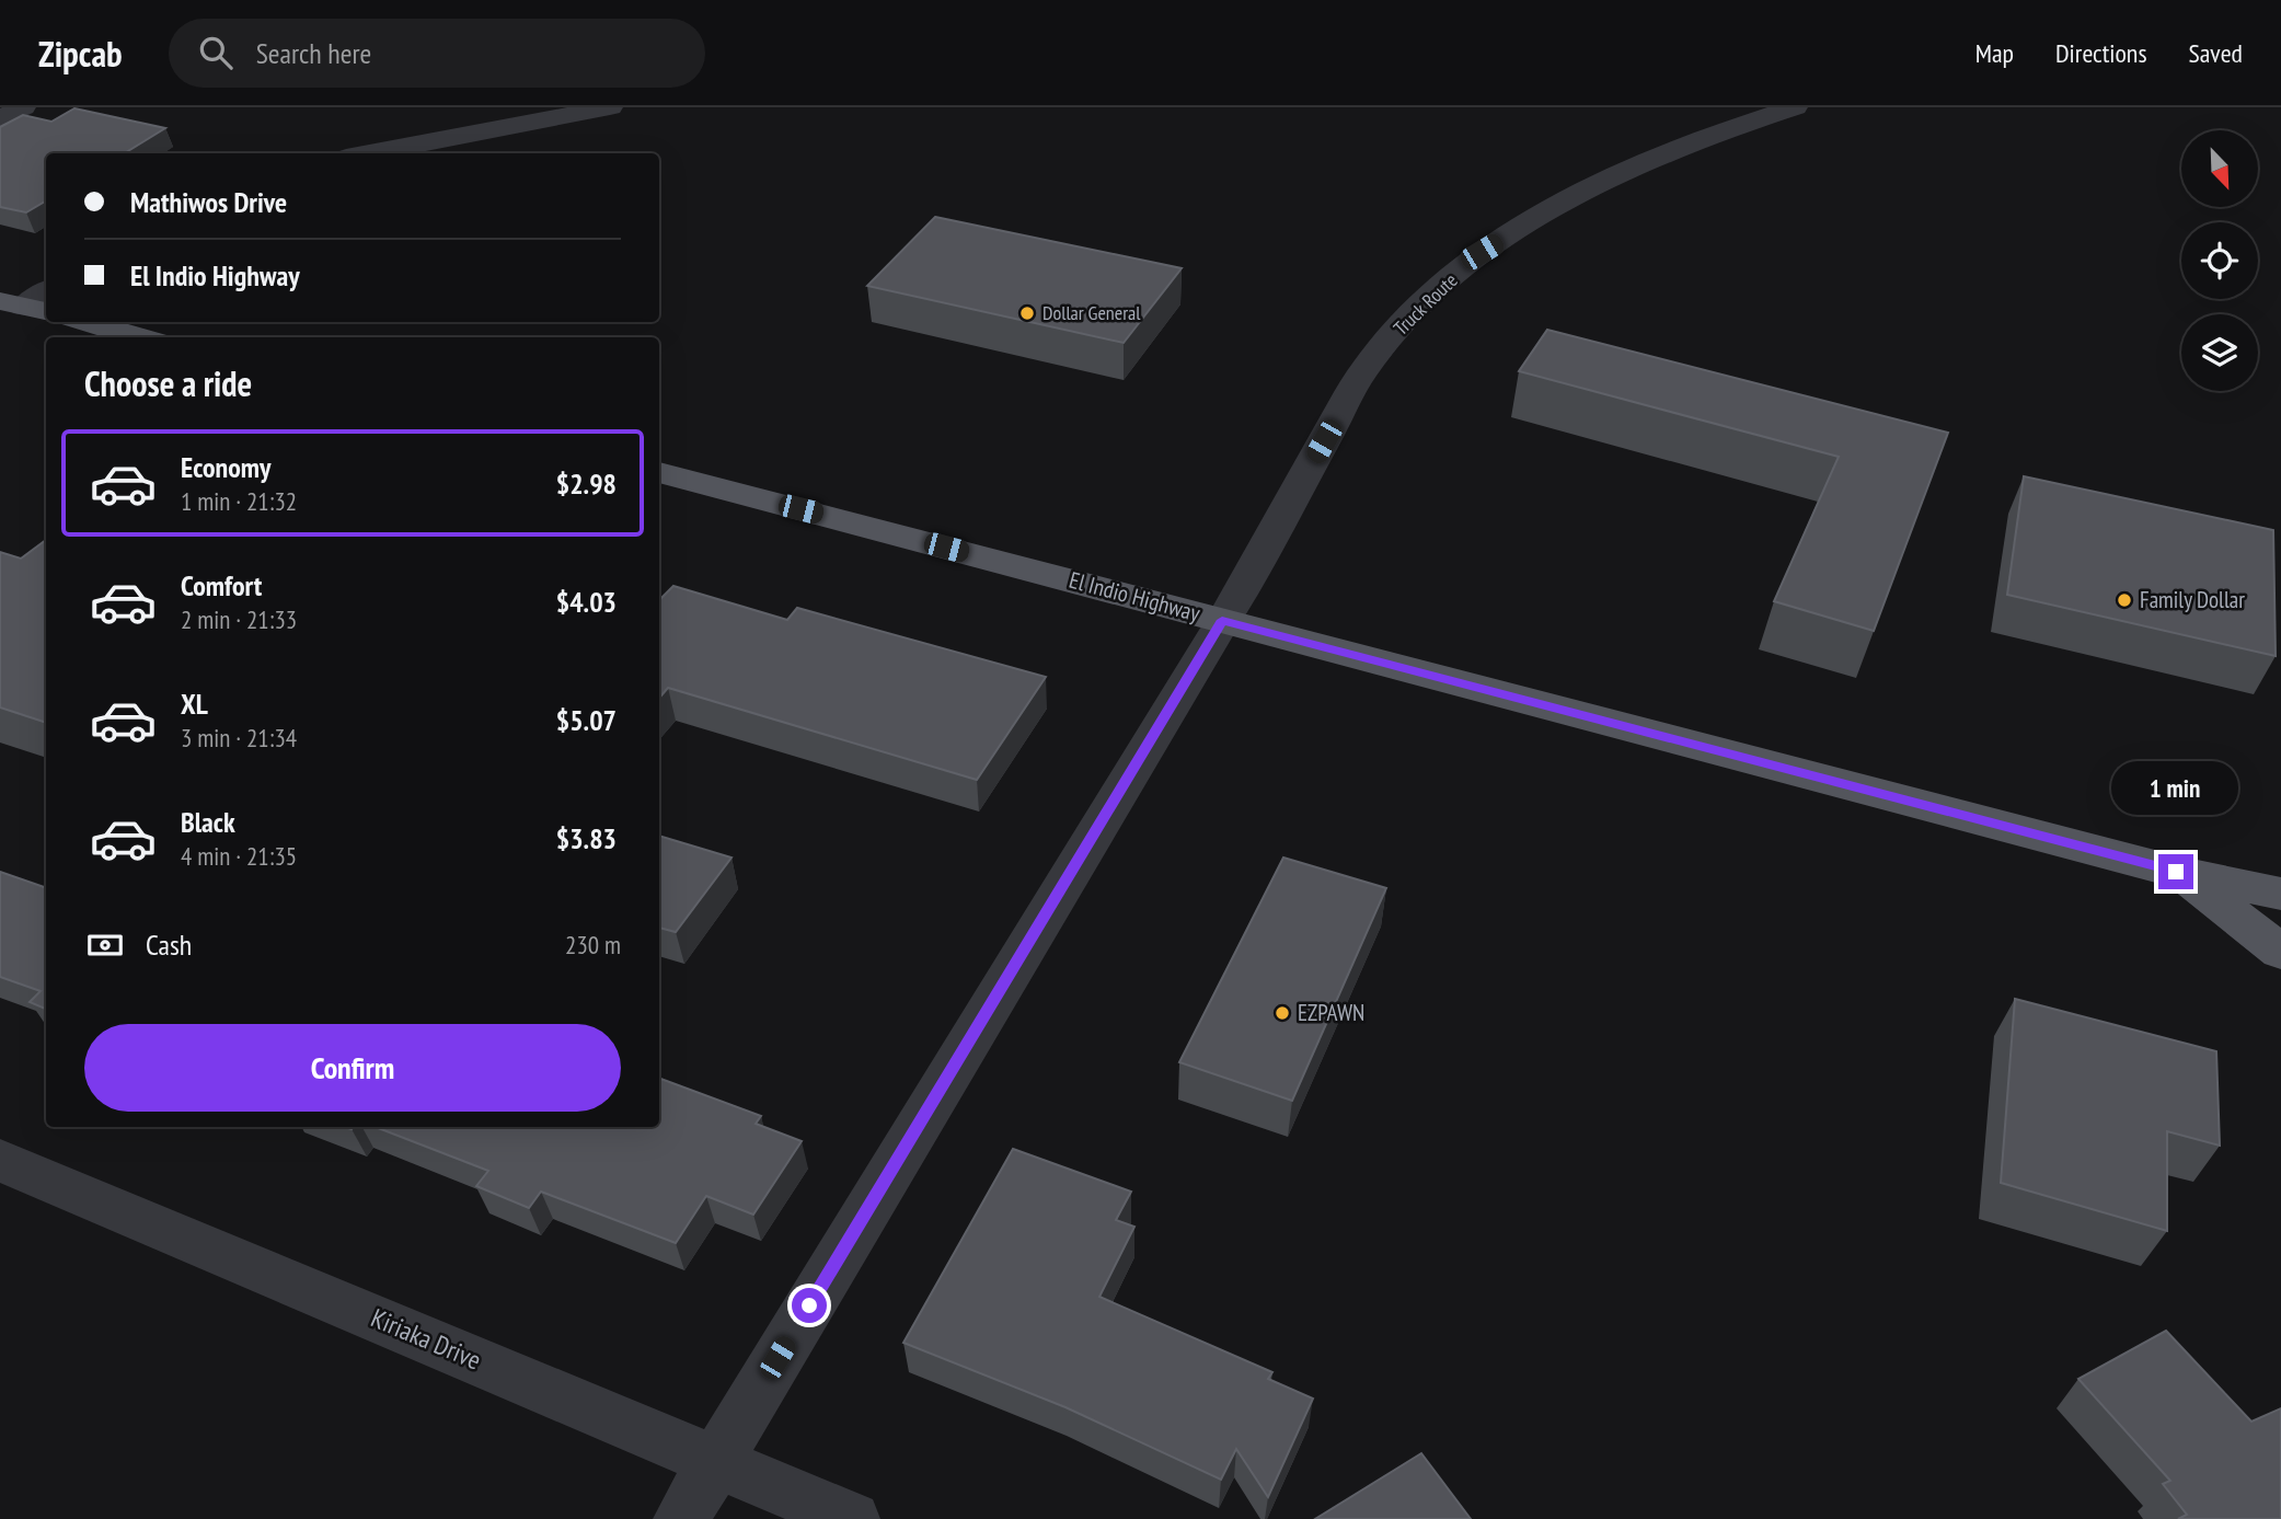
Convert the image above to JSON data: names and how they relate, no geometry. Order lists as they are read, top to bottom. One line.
{"streets":{"main road":["El Indio Highway"],"street":["Truck Route","Kiriaka Drive"]},"crossings":[["Truck Route","El Indio Highway"],["Truck Route","Kiriaka Drive"]],"places":["Dollar General","Family Dollar","EZPAWN"],"north":"bottom right","page":{"header":"Zipcab","search":"Search here","nav":["Map","Directions","Saved"],"banner":["Mathiwos Drive","El Indio Highway"],"heading":"Choose a ride","list":[{"name":"Economy","note":"1 min · 21:32","value":"$2.98"},{"name":"Comfort","note":"2 min · 21:33","value":"$4.03"},{"name":"XL","note":"3 min · 21:34","value":"$5.07"},{"name":"Black","note":"4 min · 21:35","value":"$3.83"}],"bubble":"1 min","pay":["Cash","230 m"],"buttons":"Confirm"}}
